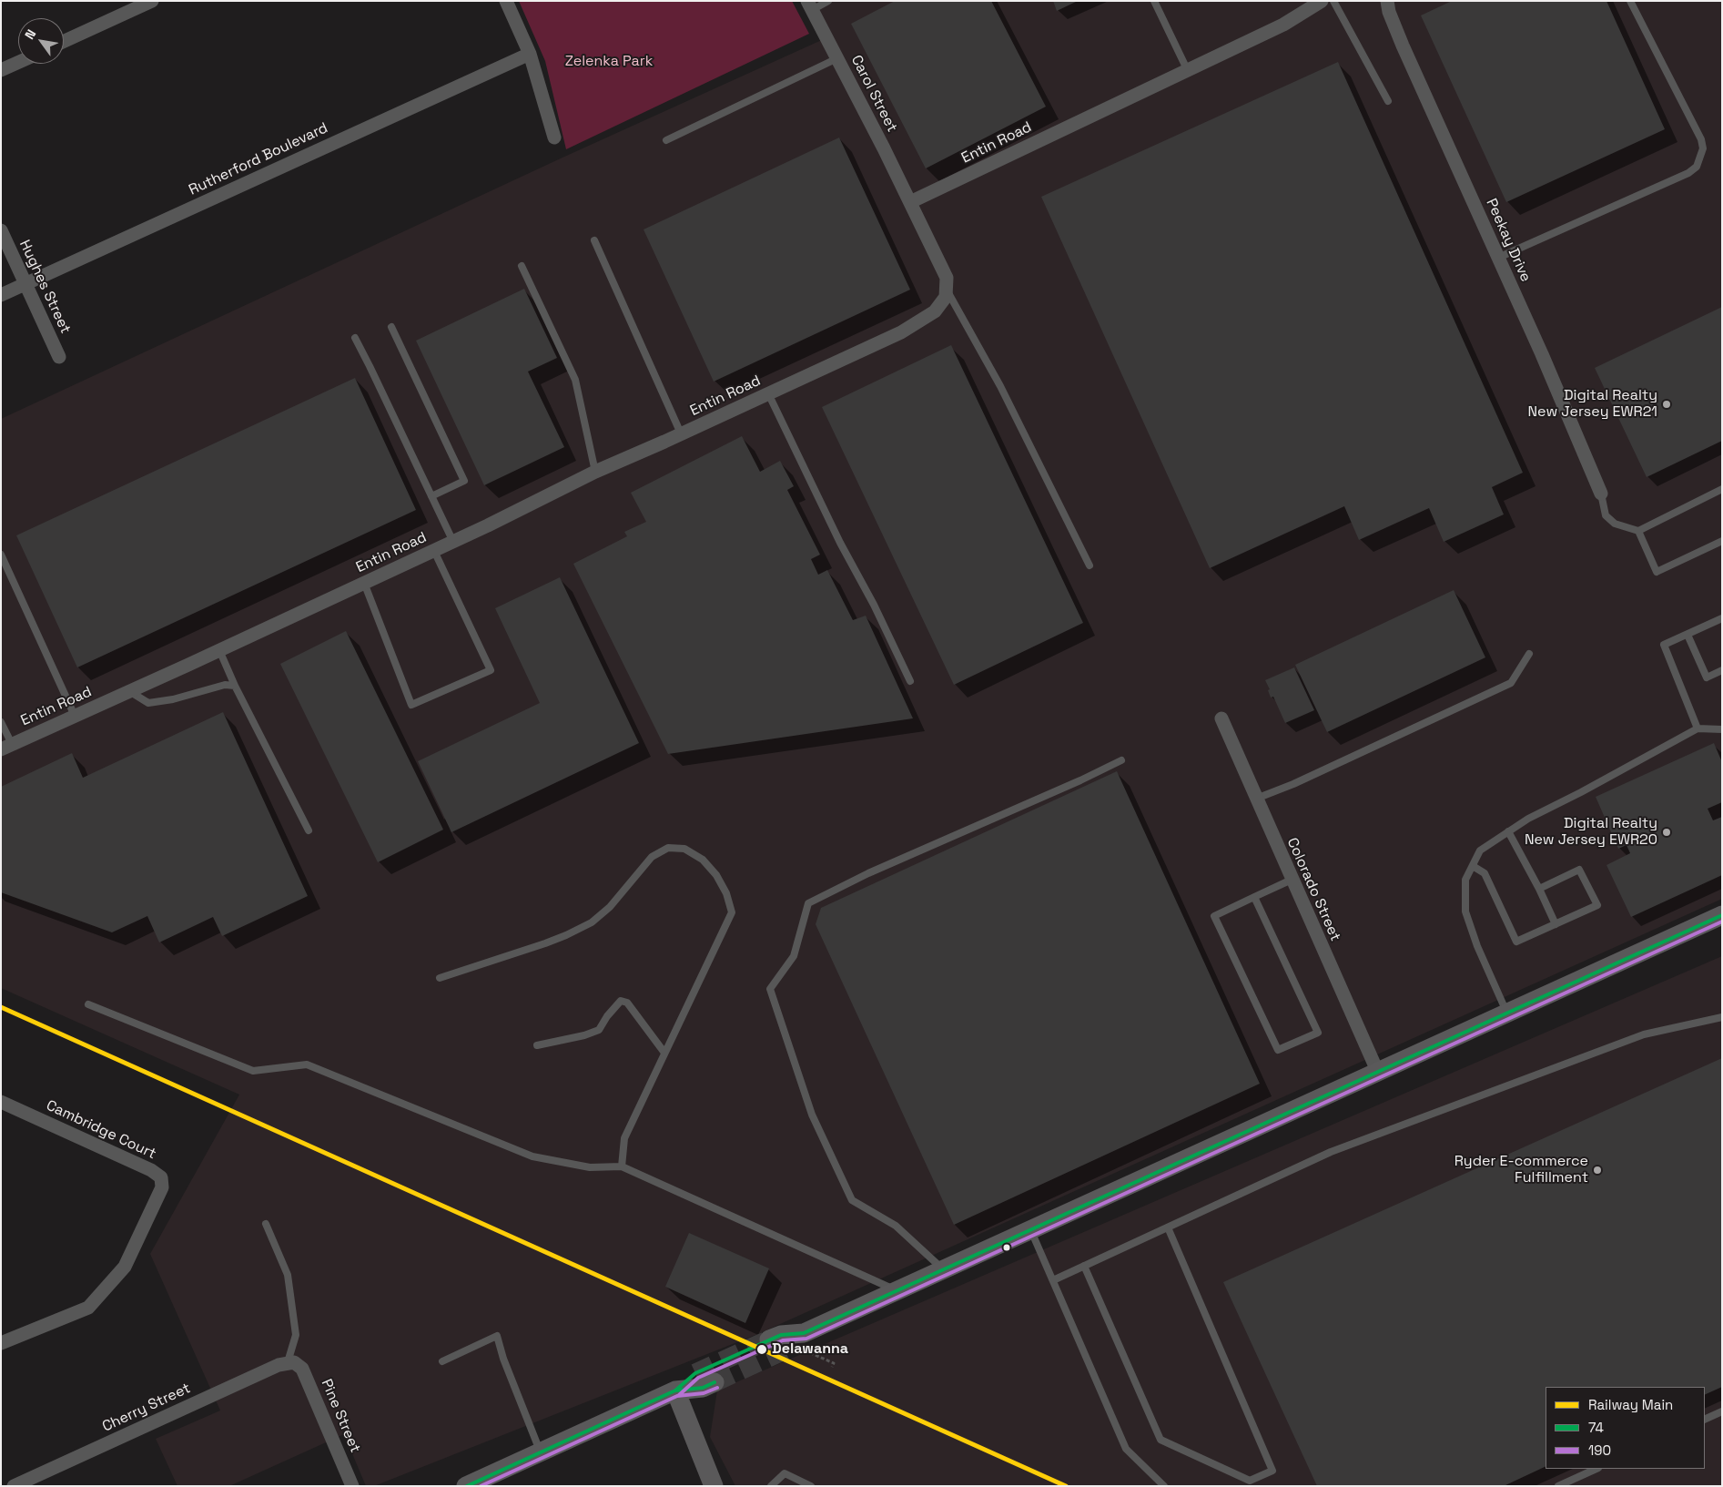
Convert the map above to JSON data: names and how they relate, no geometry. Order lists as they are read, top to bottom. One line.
{"streets":{"street":["Carol Street","Entin Road","Rutherford Boulevard","Peekay Drive","Hughes Street","Colorado Street","Cambridge Court","Cherry Street","Pine Street"]},"crossings":[["Carol Street","Entin Road"],["Rutherford Boulevard","Hughes Street"],["Cherry Street","Pine Street"]],"parks":["Zelenka Park"],"places":["Digital Realty New Jersey EWR21","Digital Realty New Jersey EWR20","Ryder E-commerce Fulfillment","Delawanna"],"lines":["transit line 74","transit line 190","rail line Main"],"legend":["Railway Main","74","190"],"north":"top left"}
